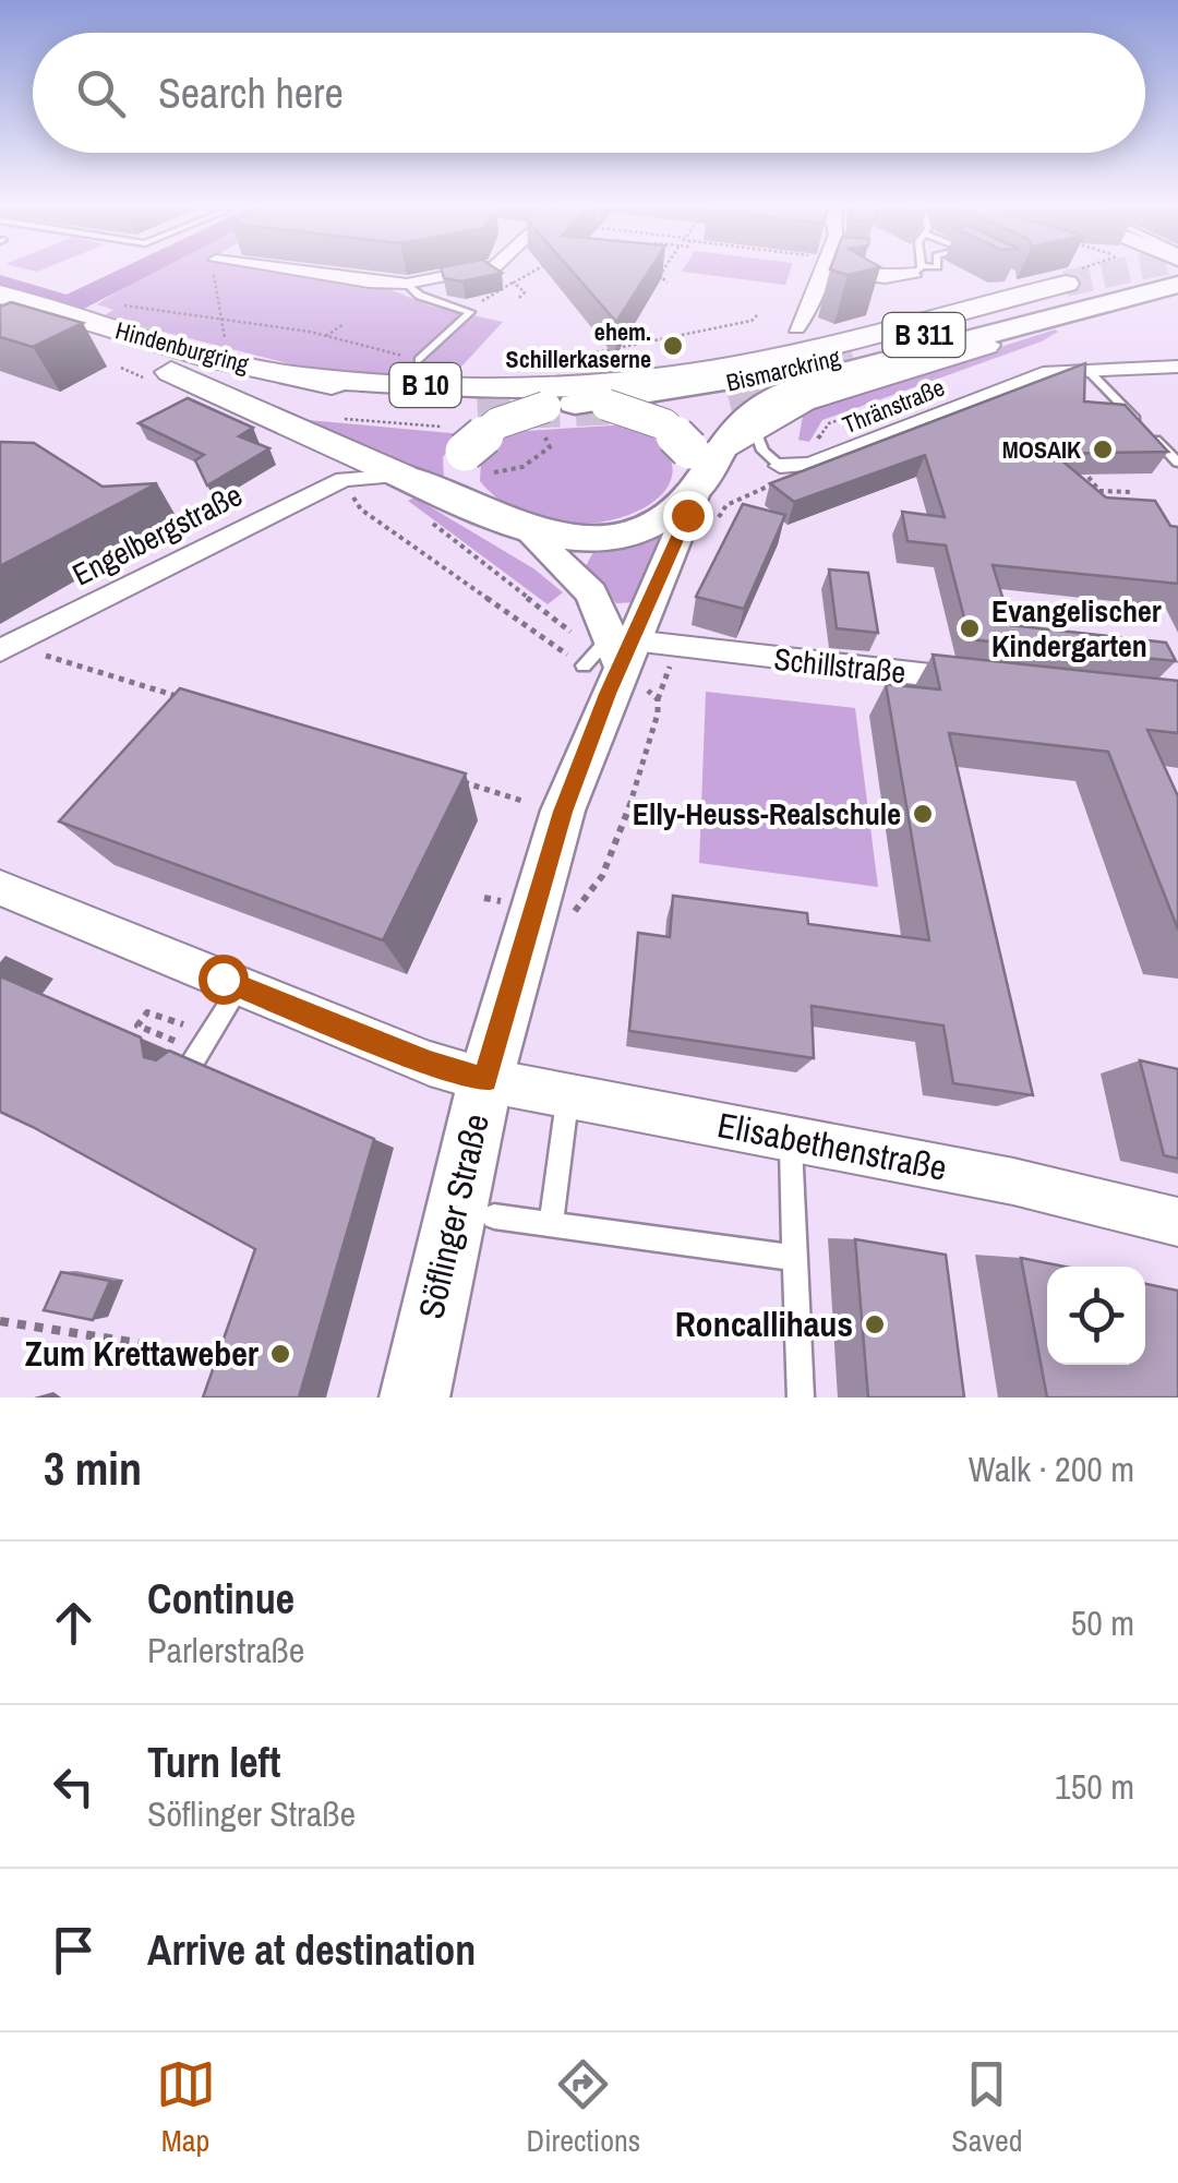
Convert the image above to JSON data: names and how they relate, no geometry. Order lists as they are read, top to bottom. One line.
{"streets":{"highway":["B 311","Hindenburgring","B 10"],"main road":["Bismarckring"],"street":["Thränstraße","Engelbergstraße","Schillstraße","Elisabethenstraße","Söflinger Straße"]},"crossings":[["B 311","Hindenburgring"],["B 311","Bismarckring"],["B 311","B 10"],["B 311","Engelbergstraße"],["B 311","Söflinger Straße"],["Hindenburgring","B 10"],["Bismarckring","Söflinger Straße"],["Schillstraße","Söflinger Straße"],["Elisabethenstraße","Söflinger Straße"]],"places":["ehem. Schillerkaserne","MOSAIK","Evangelischer Kindergarten","Elly-Heuss-Realschule","Roncallihaus","Zum Krettaweber"],"page":{"search":"Search here","heading":["3 min","Walk · 200 m"],"list":[["Continue","Parlerstraße","50 m"],["Turn left","Söflinger Straße","150 m"],"Arrive at destination"],"nav":["Map","Directions","Saved"]}}
